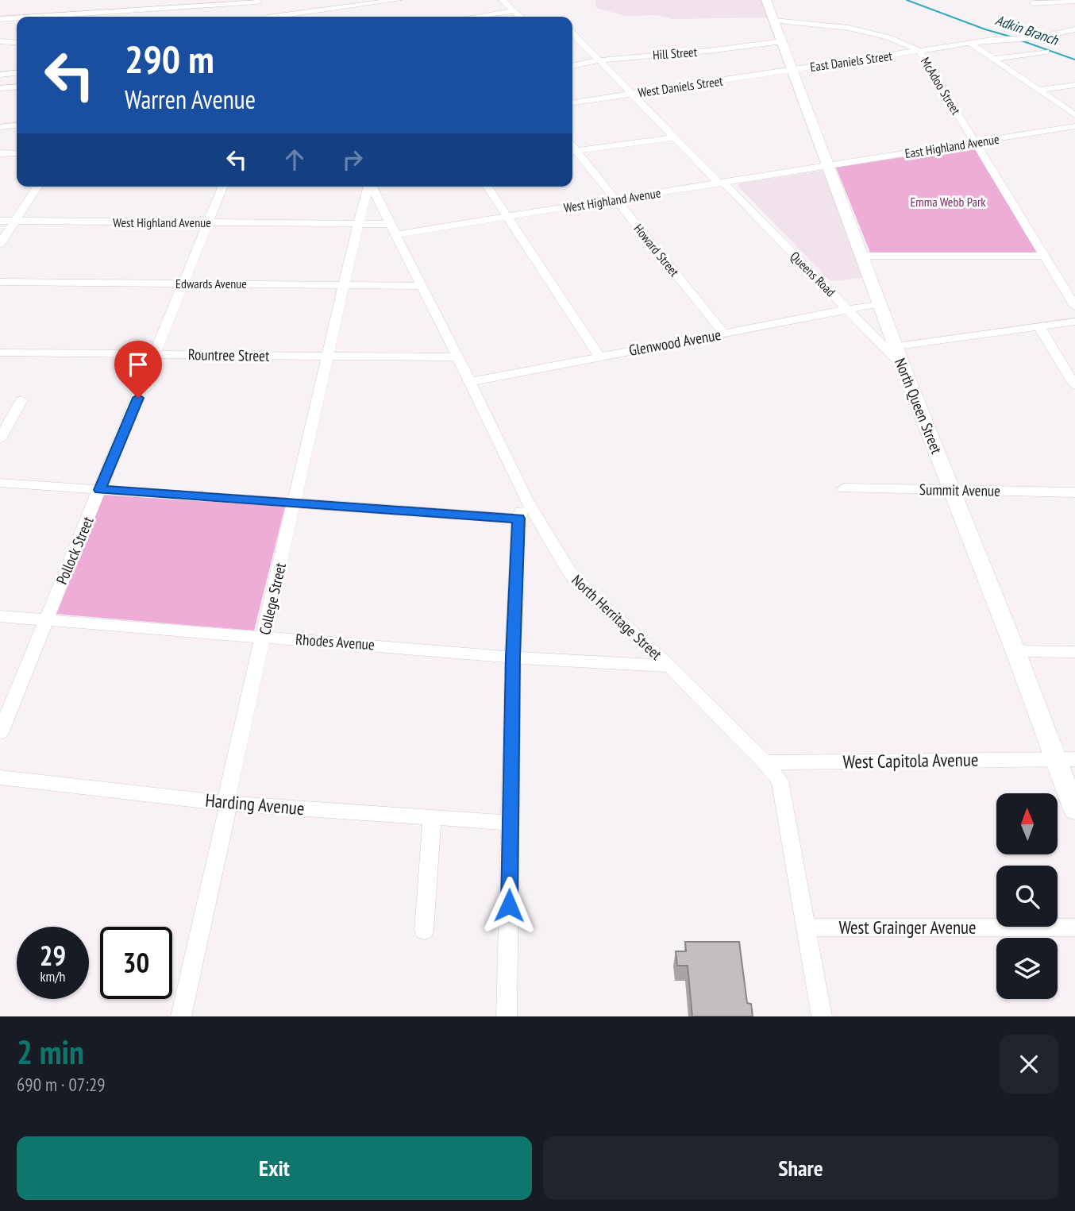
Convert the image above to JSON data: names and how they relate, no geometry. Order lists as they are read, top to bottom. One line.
{"streets":{"main road":["North Queen Street"],"street":["Hill Street","East Daniels Street","McAdoo Street","West Daniels Street","East Highland Avenue","West Highland Avenue","Howard Street","Queens Road","Edwards Avenue","Glenwood Avenue","Rountree Street","Summit Avenue","Pollock Street","College Street","North Herritage Street","Rhodes Avenue","West Capitola Avenue","Harding Avenue","West Grainger Avenue"]},"crossings":[["Hill Street","Queens Road"],["Hill Street","North Queen Street"],["East Daniels Street","McAdoo Street"],["East Daniels Street","West Daniels Street"],["East Daniels Street","North Queen Street"],["McAdoo Street","East Highland Avenue"],["McAdoo Street","North Queen Street"],["West Daniels Street","Queens Road"],["West Daniels Street","North Queen Street"],["East Highland Avenue","West Highland Avenue"],["East Highland Avenue","North Queen Street"],["West Highland Avenue","Howard Street"],["West Highland Avenue","Queens Road"],["West Highland Avenue","North Queen Street"],["West Highland Avenue","Pollock Street"],["West Highland Avenue","College Street"],["West Highland Avenue","North Herritage Street"],["Howard Street","Glenwood Avenue"],["Queens Road","Glenwood Avenue"],["Queens Road","North Queen Street"],["Edwards Avenue","Pollock Street"],["Edwards Avenue","College Street"],["Edwards Avenue","North Herritage Street"],["Glenwood Avenue","North Queen Street"],["Glenwood Avenue","North Herritage Street"],["Rountree Street","Pollock Street"],["Rountree Street","College Street"],["Rountree Street","North Herritage Street"],["North Queen Street","Summit Avenue"],["North Queen Street","West Capitola Avenue"],["Pollock Street","Rhodes Avenue"],["College Street","Rhodes Avenue"],["College Street","Harding Avenue"],["North Herritage Street","Rhodes Avenue"],["North Herritage Street","West Capitola Avenue"],["North Herritage Street","West Grainger Avenue"]],"water":["Adkin Branch"],"parks":["Emma Webb Park"],"north":"top","page":{"turn":["290 m","Warren Avenue"],"speed":"29 km/h","limit":"30","heading":["2 min","690 m · 07:29"],"buttons":["Exit","Share"]}}
